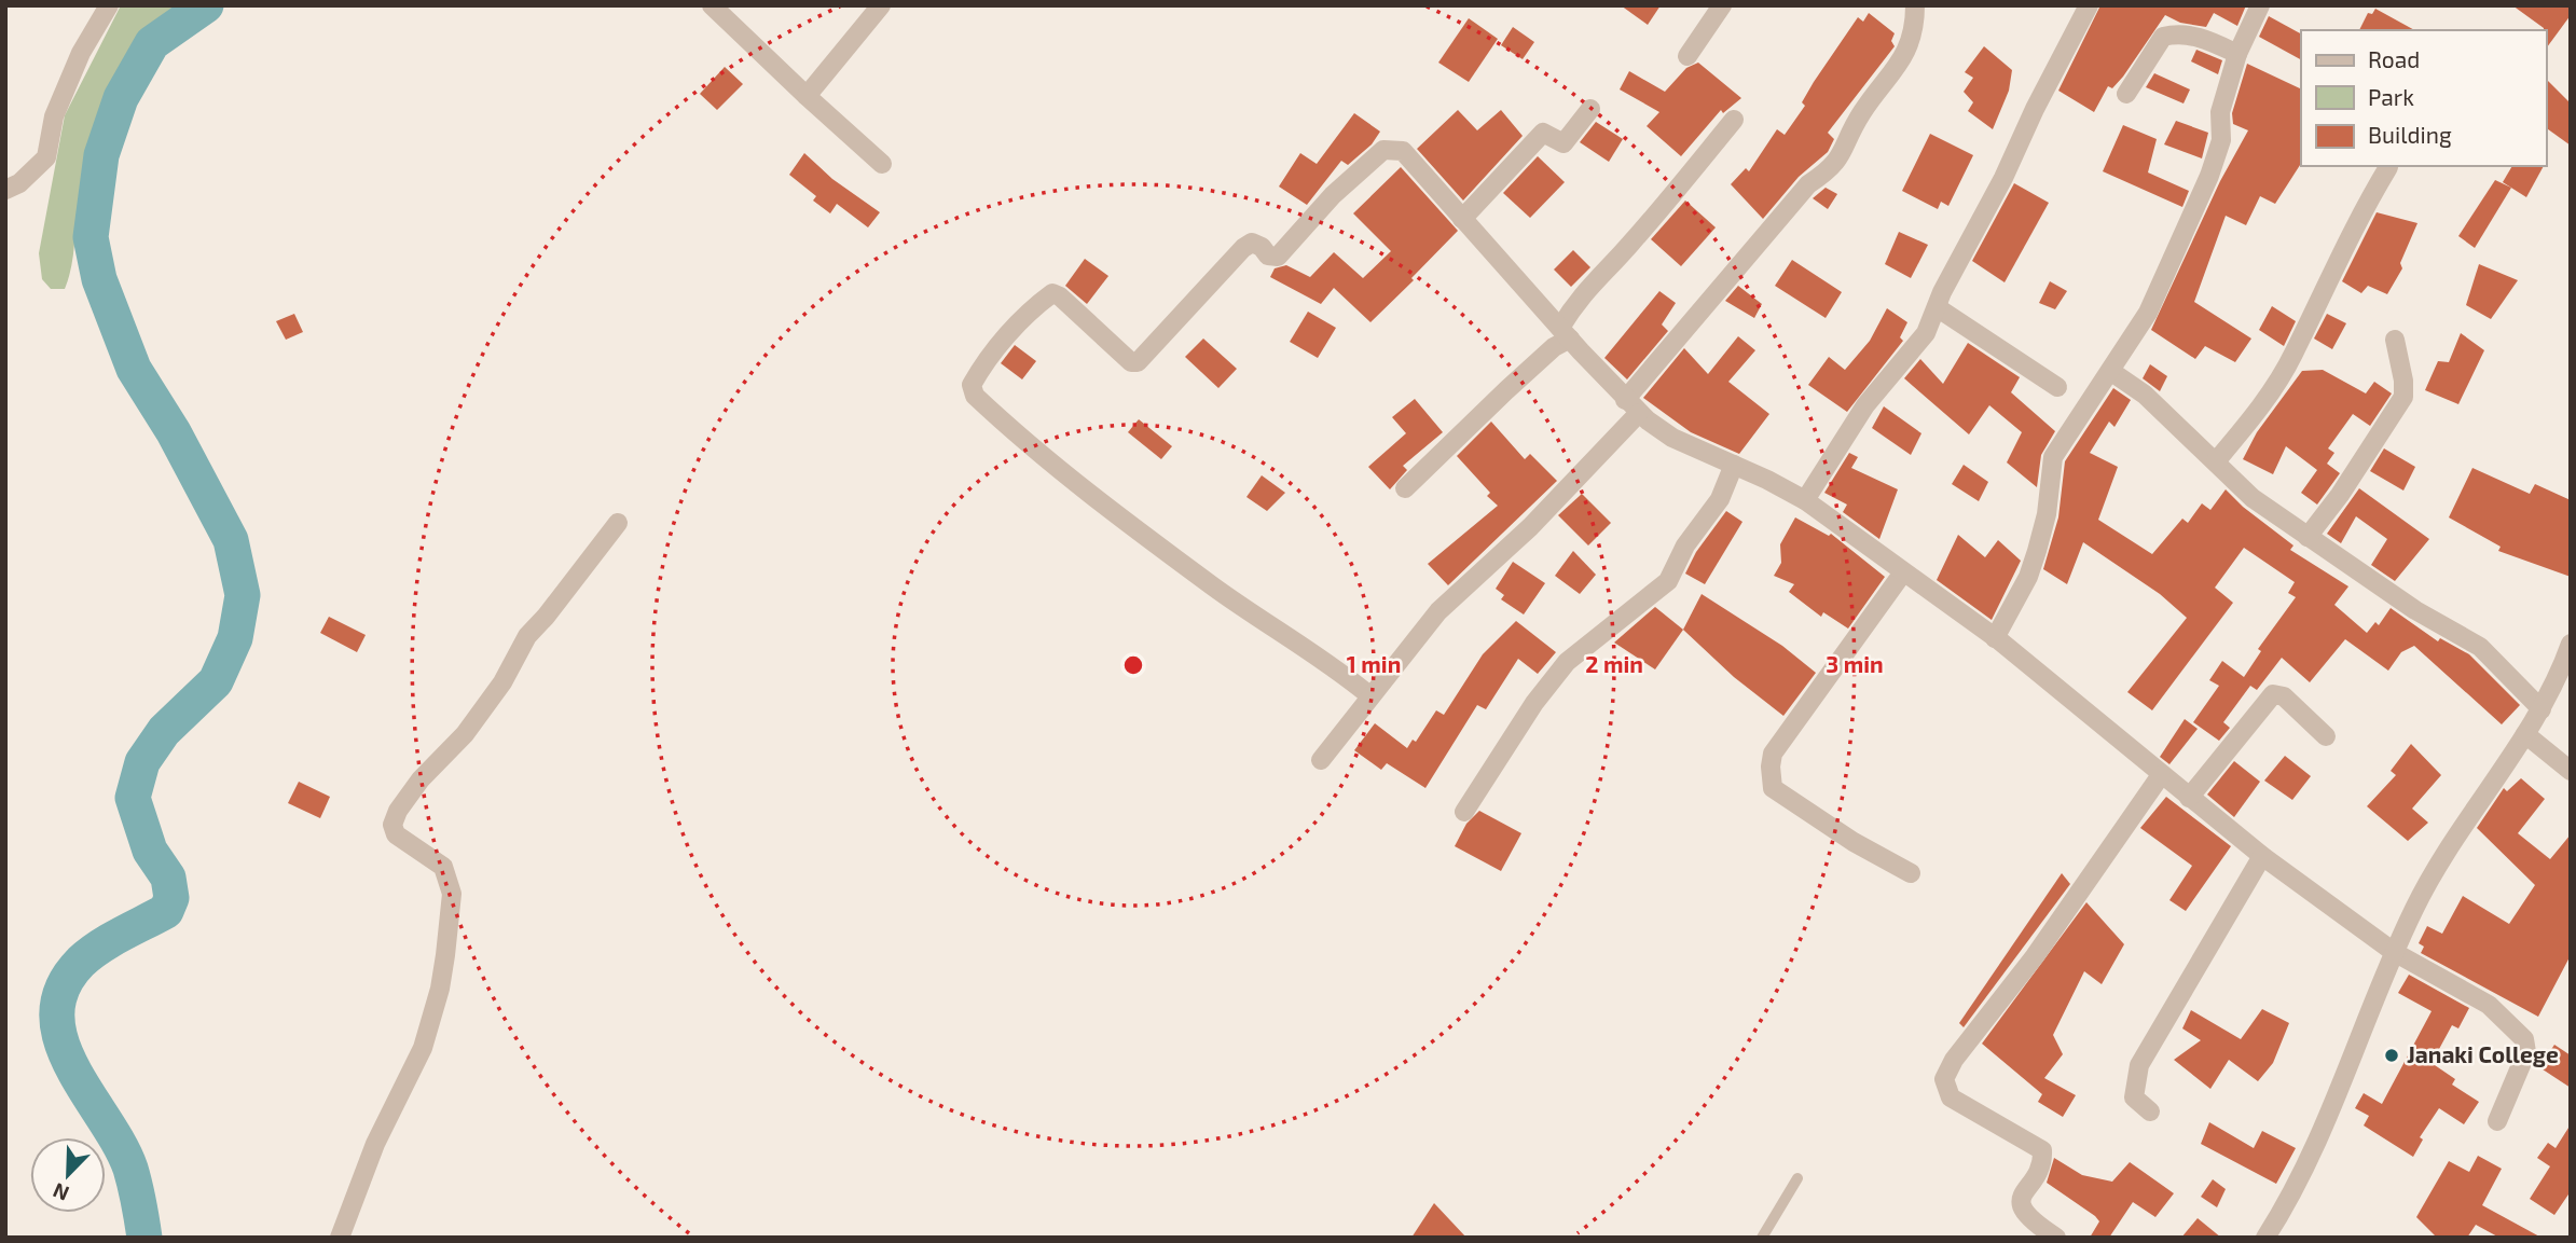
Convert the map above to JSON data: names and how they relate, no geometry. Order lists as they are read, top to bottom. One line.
{"places":["Janaki College"],"legend":["Road","Park","Building"],"north":"bottom left","rings":["1 min","2 min","3 min"]}
